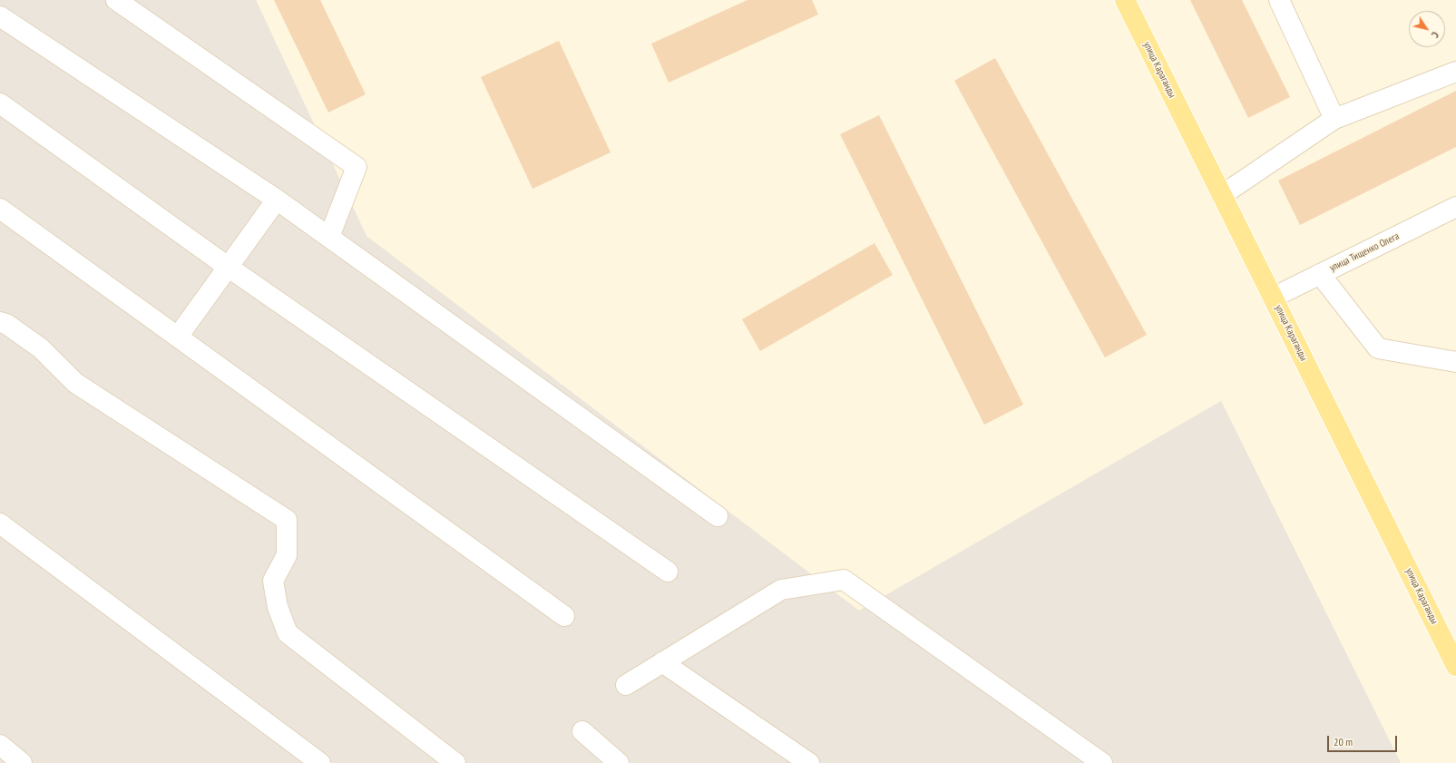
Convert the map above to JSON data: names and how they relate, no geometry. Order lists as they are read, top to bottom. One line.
{"streets":{"main road":["улица Караганды"],"street":["улица Тищенко Олега"]},"crossings":[["улица Караганды","улица Тищенко Олега"]],"scale_bar":"20 m","north":"bottom right"}
